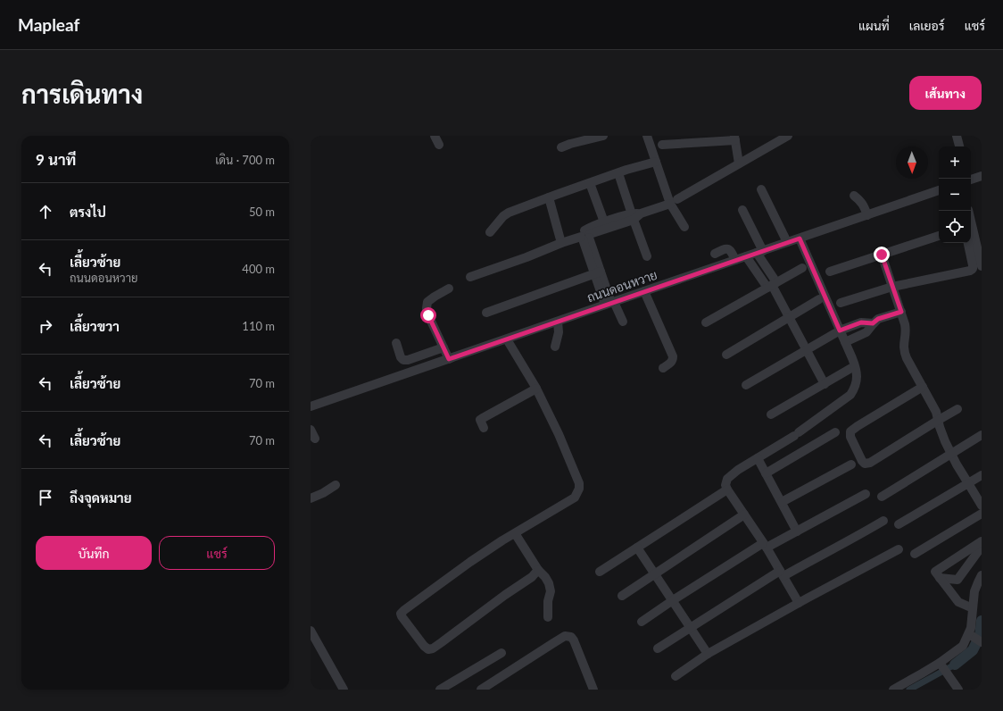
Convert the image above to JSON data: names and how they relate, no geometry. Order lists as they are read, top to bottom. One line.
{"streets":{"street":["ถนนดอนหวาย"]},"north":"bottom","page":{"header":"Mapleaf","nav":["แผนที่","เลเยอร์","แชร์"],"buttons":["เส้นทาง",["บันทึก","แชร์"]],"title":"การเดินทาง","heading":["9 นาที","เดิน · 700 m"],"map_buttons":["+","−"],"list":[["ตรงไป","50 m"],["เลี้ยวซ้าย","ถนนดอนหวาย","400 m"],["เลี้ยวขวา","110 m"],["เลี้ยวซ้าย","70 m"],["เลี้ยวซ้าย","70 m"],"ถึงจุดหมาย"]}}
